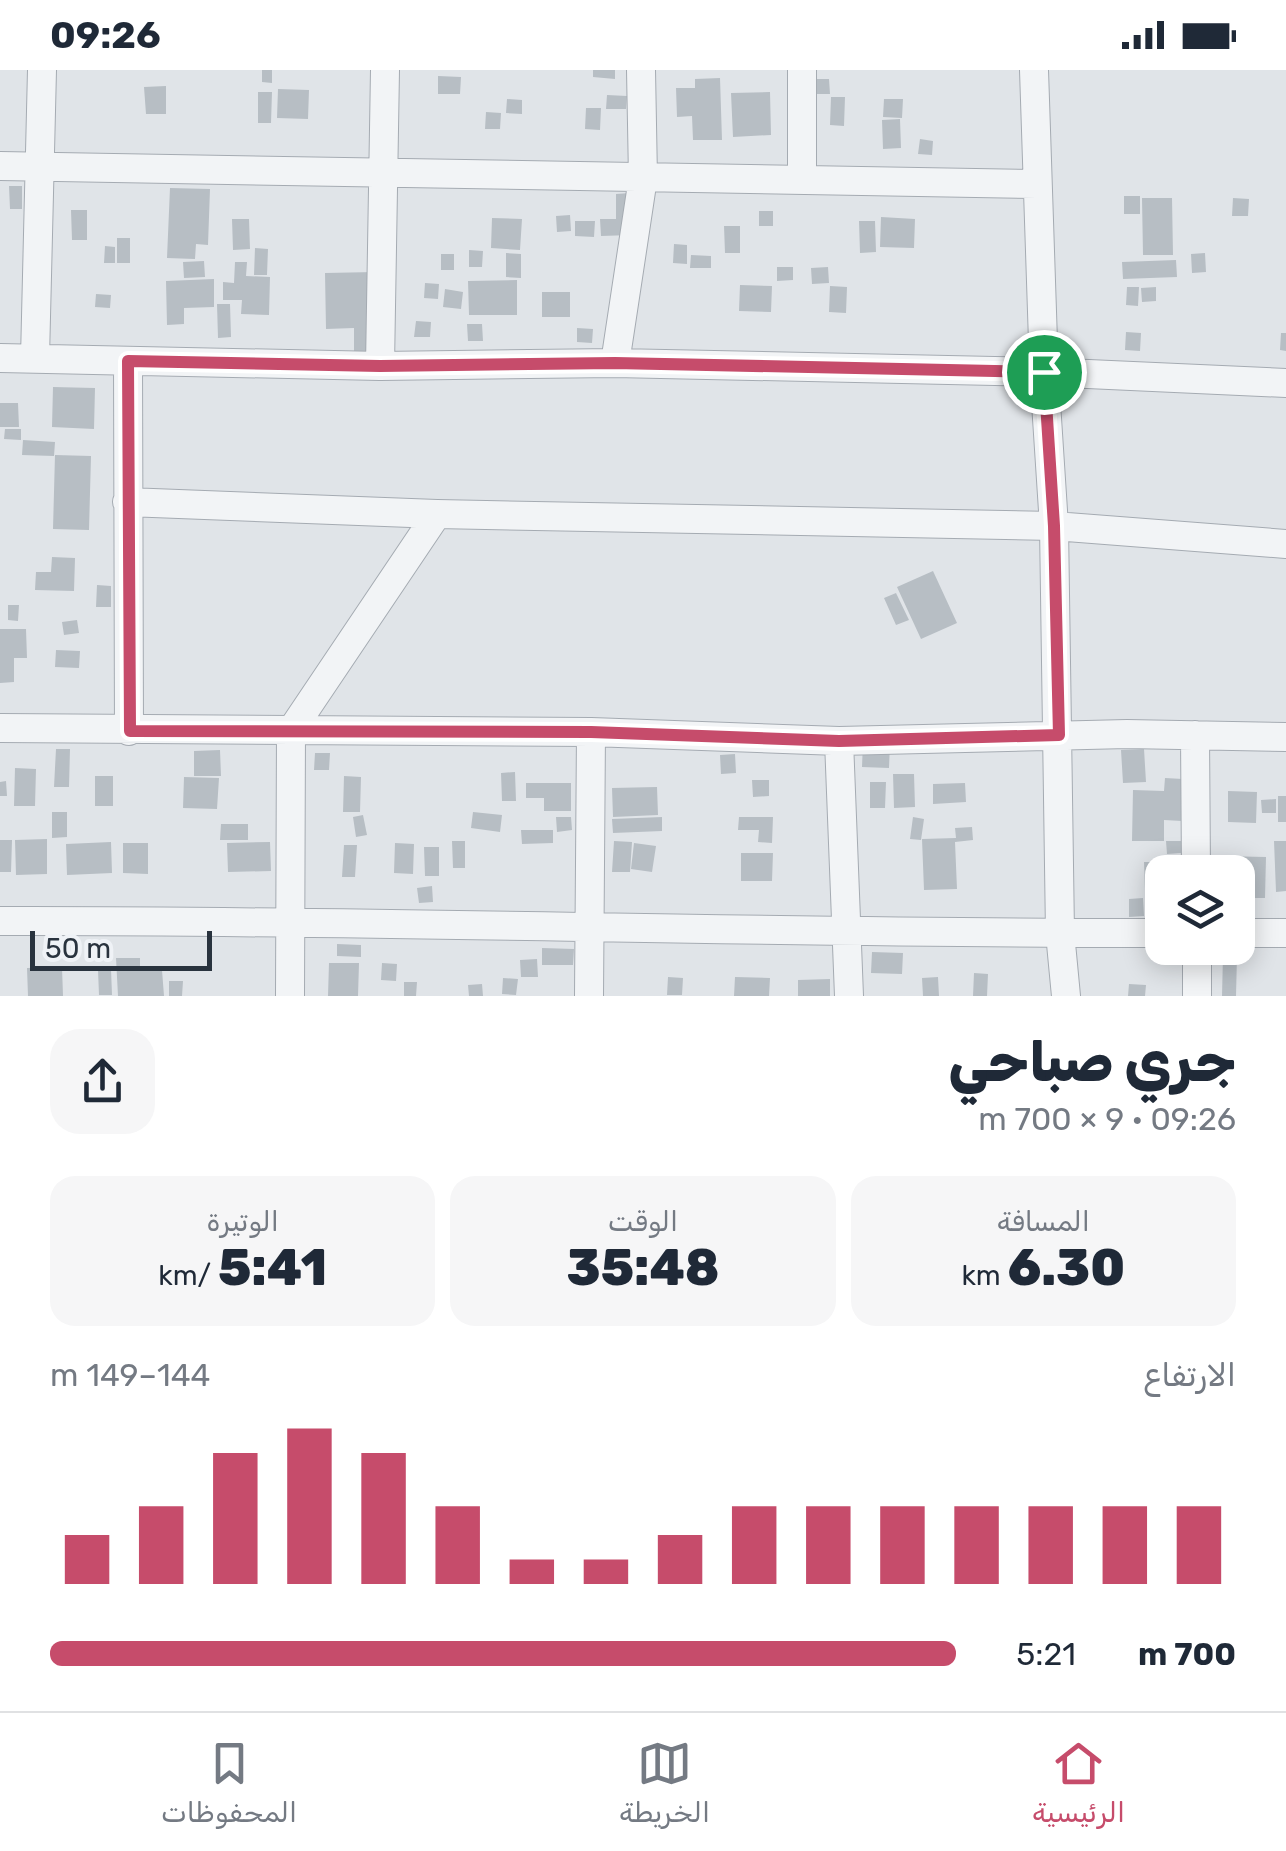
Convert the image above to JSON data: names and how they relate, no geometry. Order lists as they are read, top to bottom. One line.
{"scale_bar":"50 m","page":{"status":"09:26","scale":"50 m","heading":["جري صباحي","09:26 · 9 × 700 m"],"stats":[["المسافة","6.30 km"],["الوقت","35:48"],["الوتيرة","5:41 /km"]],"chart":["الارتفاع","144–149 m"],"list":[{"name":"700 m","note":"5:21"}],"tabs":["الرئيسية","الخريطة","المحفوظات"]}}
